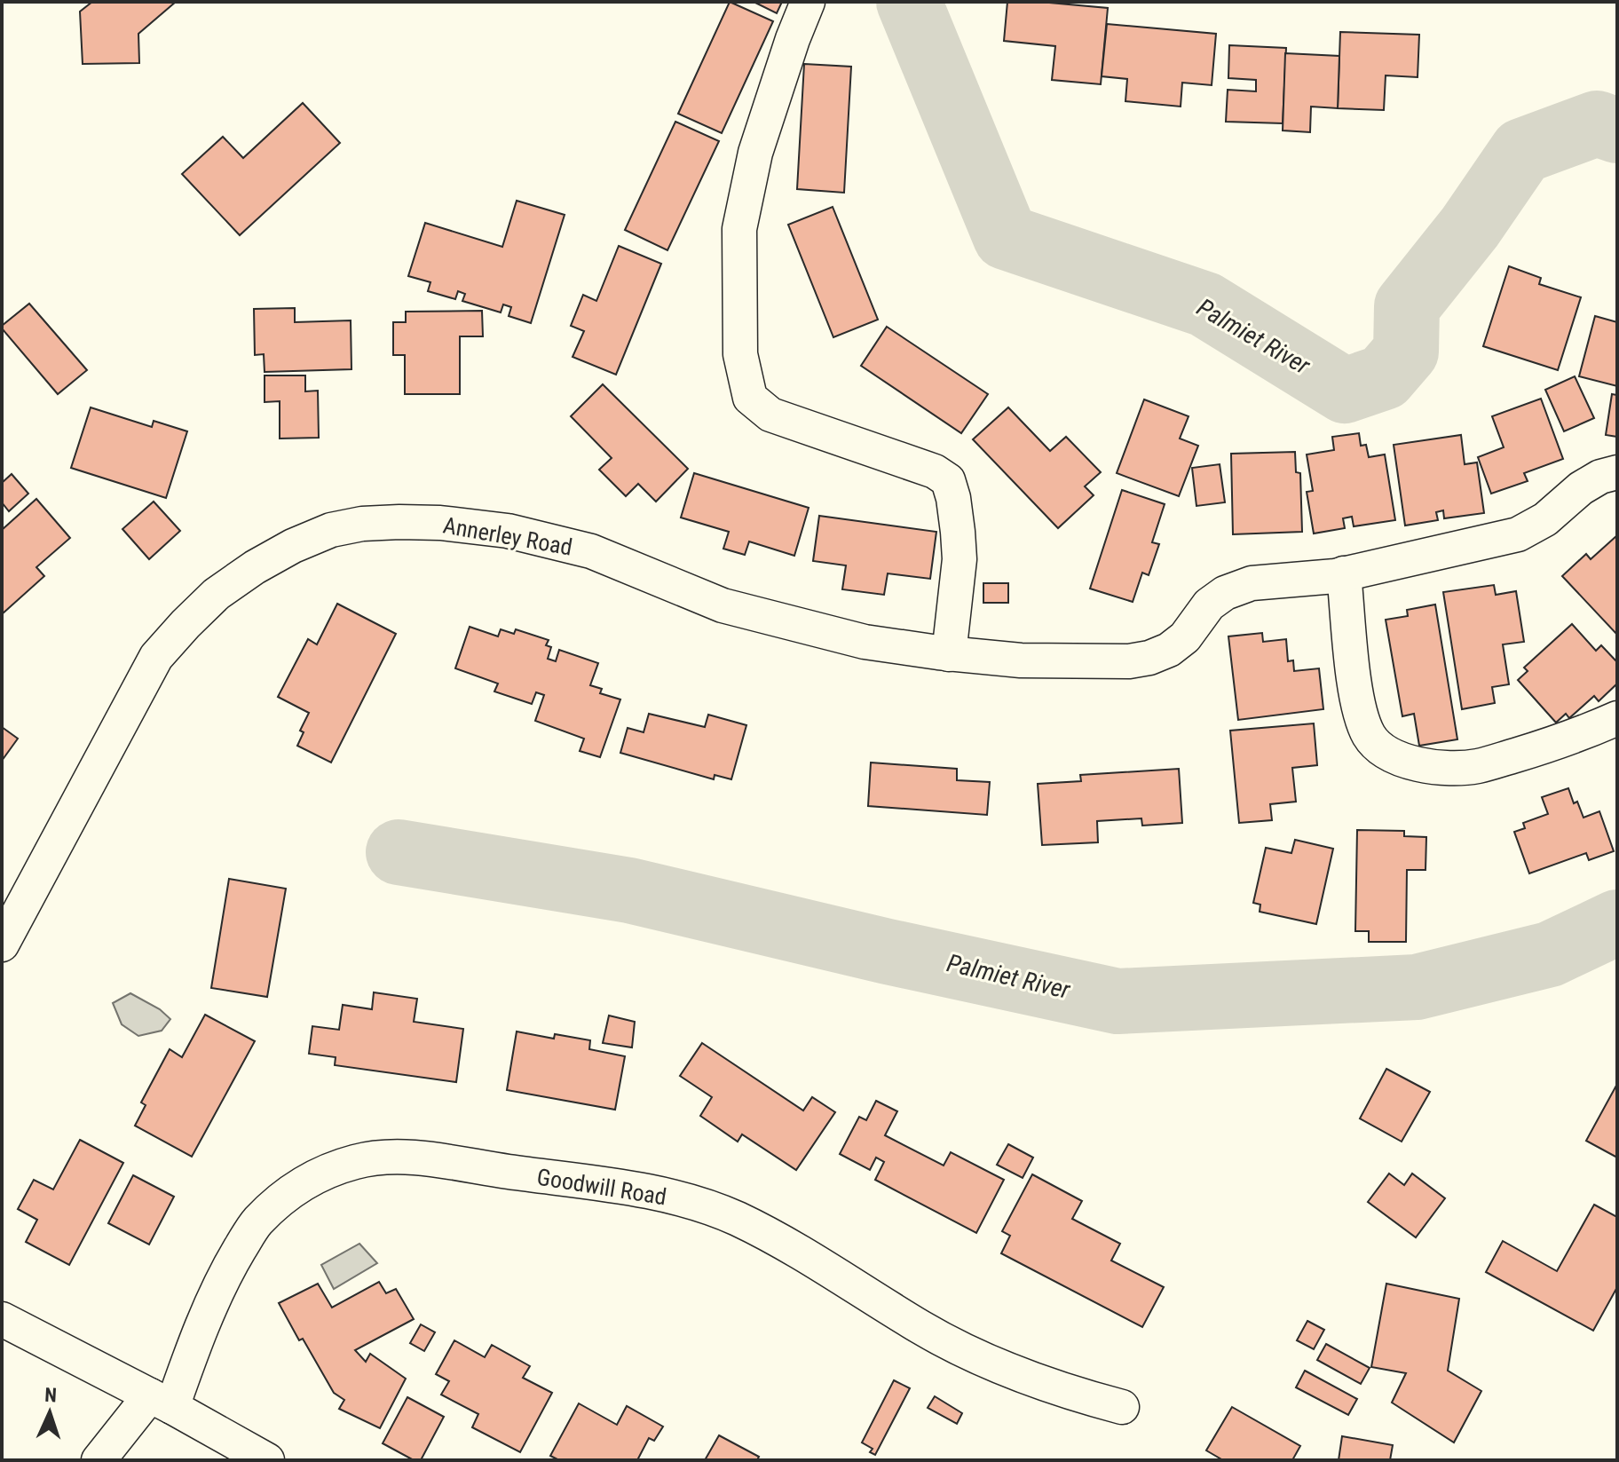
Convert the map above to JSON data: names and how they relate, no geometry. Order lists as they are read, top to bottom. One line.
{"streets":{"street":["Annerley Road","Goodwill Road"]},"water":["Palmiet River"],"north":"top"}
